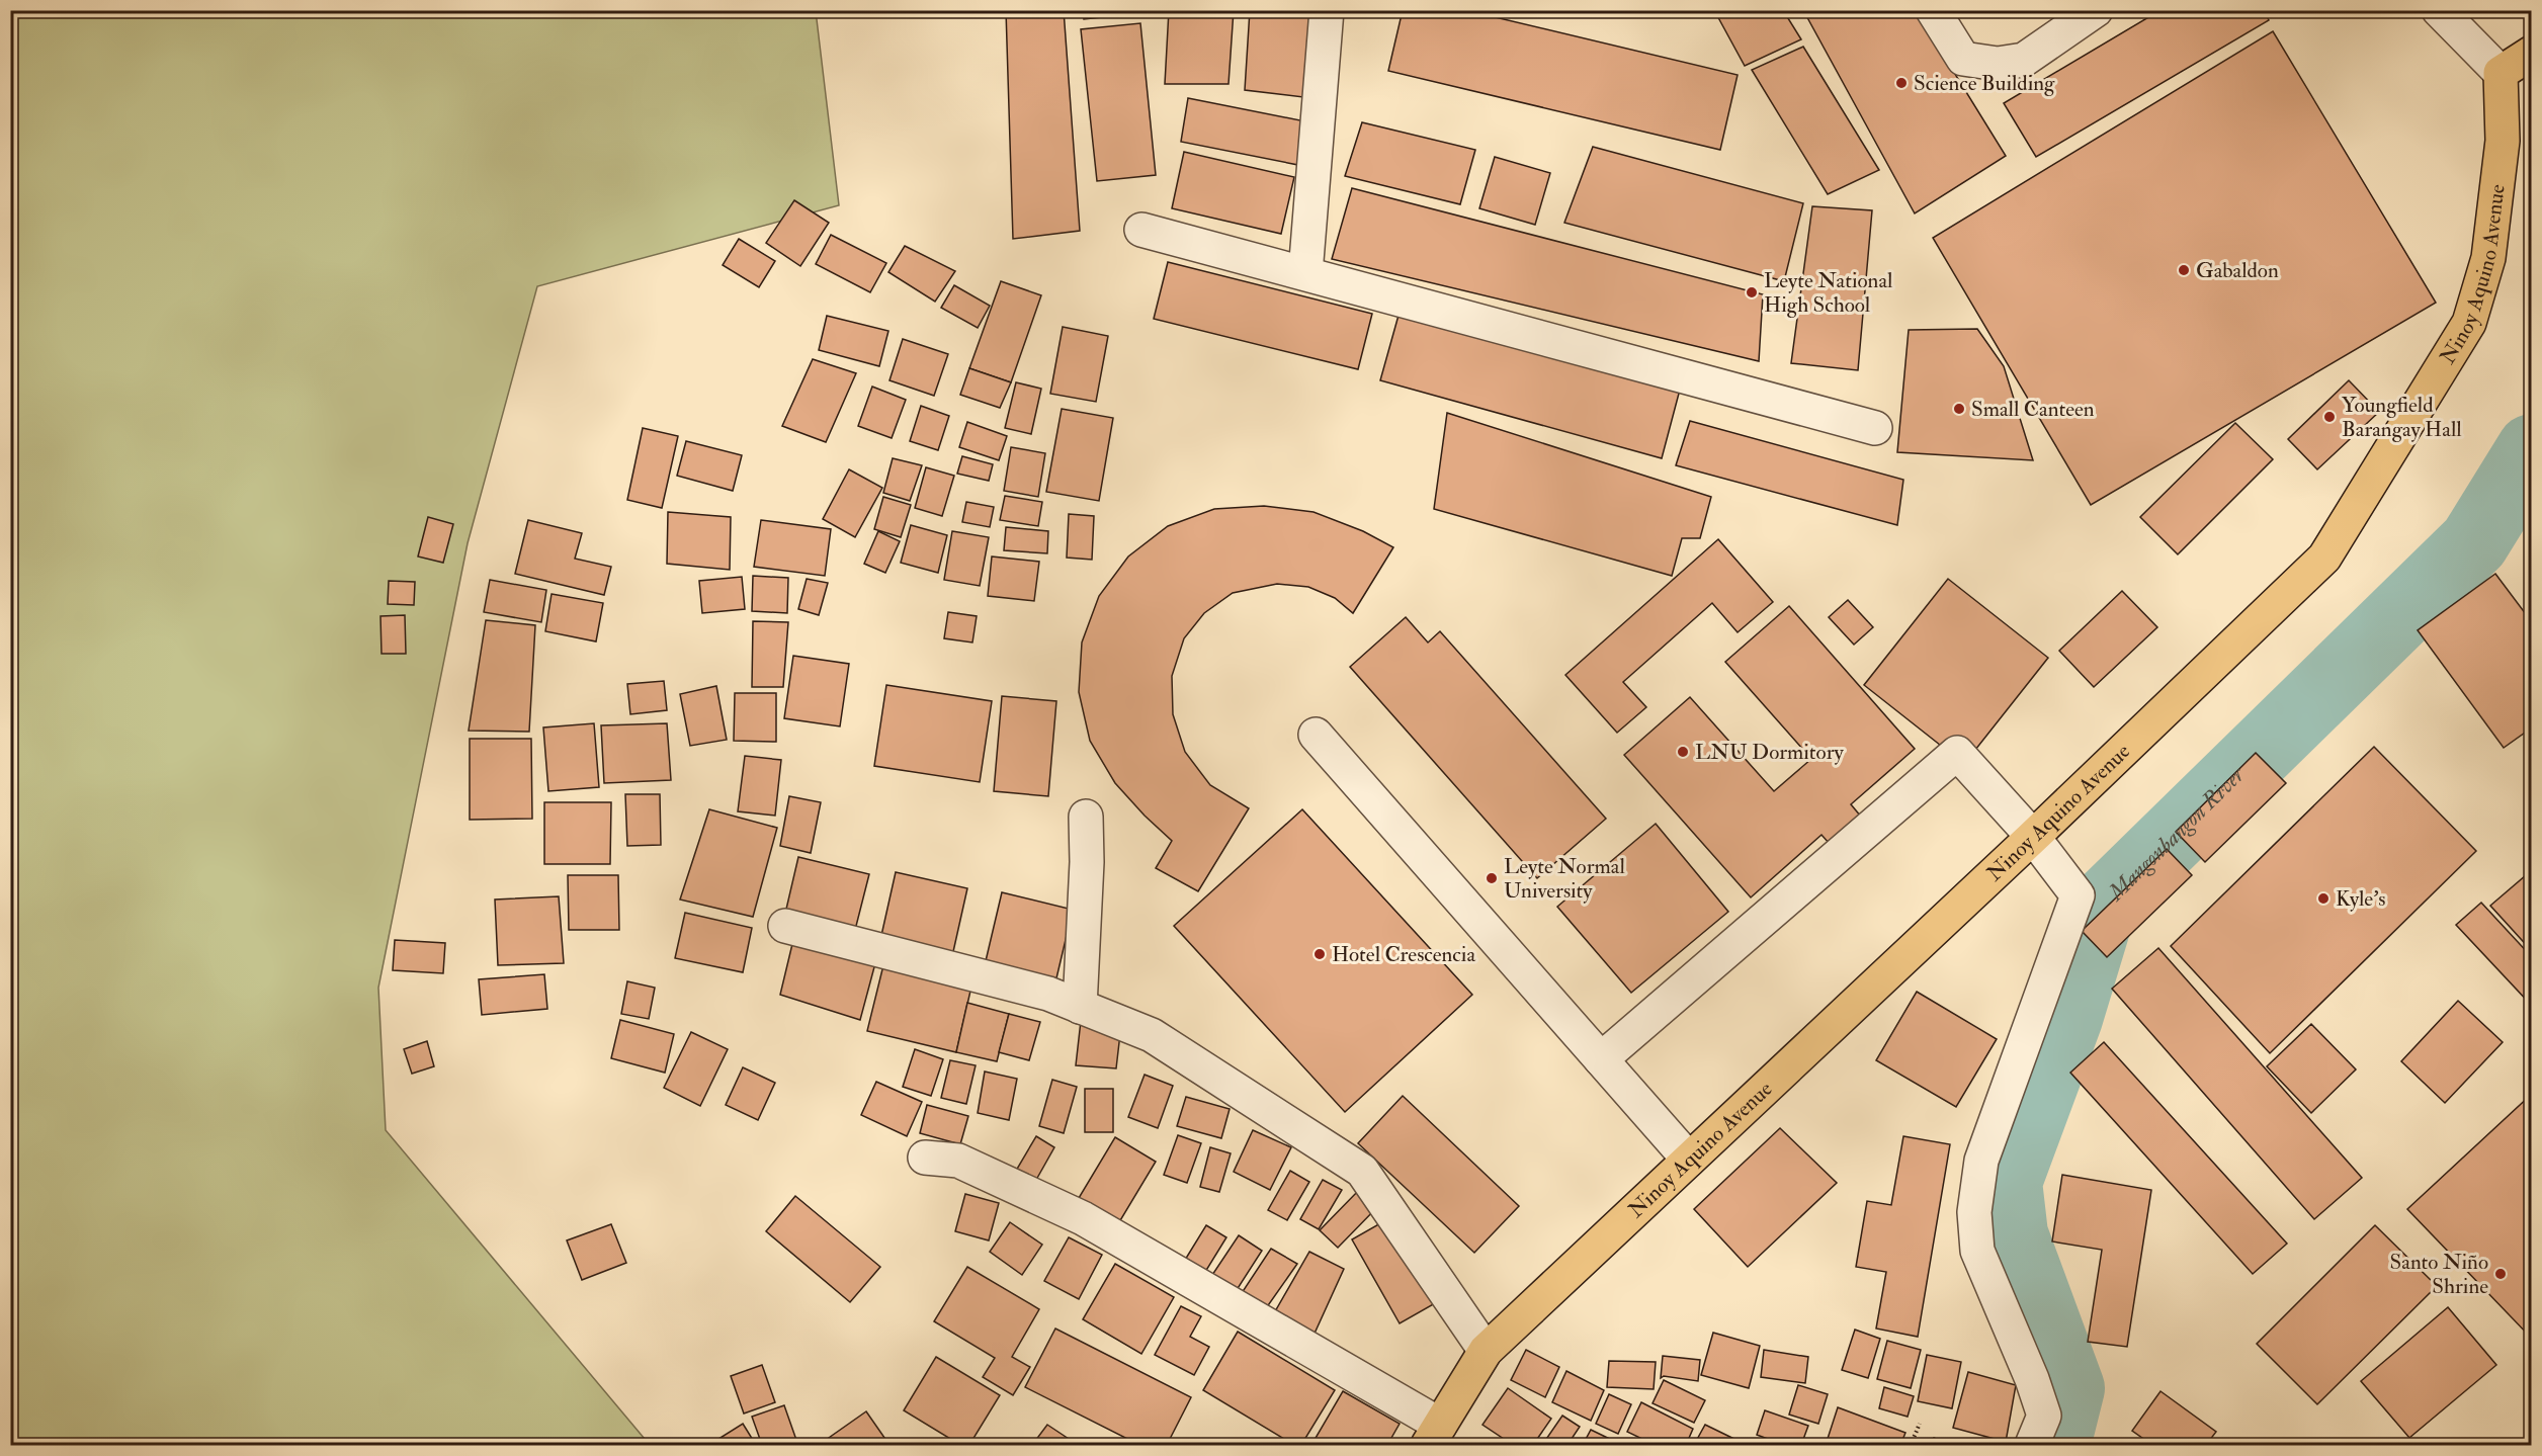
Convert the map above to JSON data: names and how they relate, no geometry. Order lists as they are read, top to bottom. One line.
{"streets":{"main road":["Ninoy Aquino Avenue"]},"water":["Mangonbangon River"],"places":["Science Building","Gabaldon","Leyte National High School","Small Canteen","Youngfield Barangay Hall","LNU Dormitory","Leyte Normal University","Kyle's","Hotel Crescencia","Santo Niño Shrine"]}
